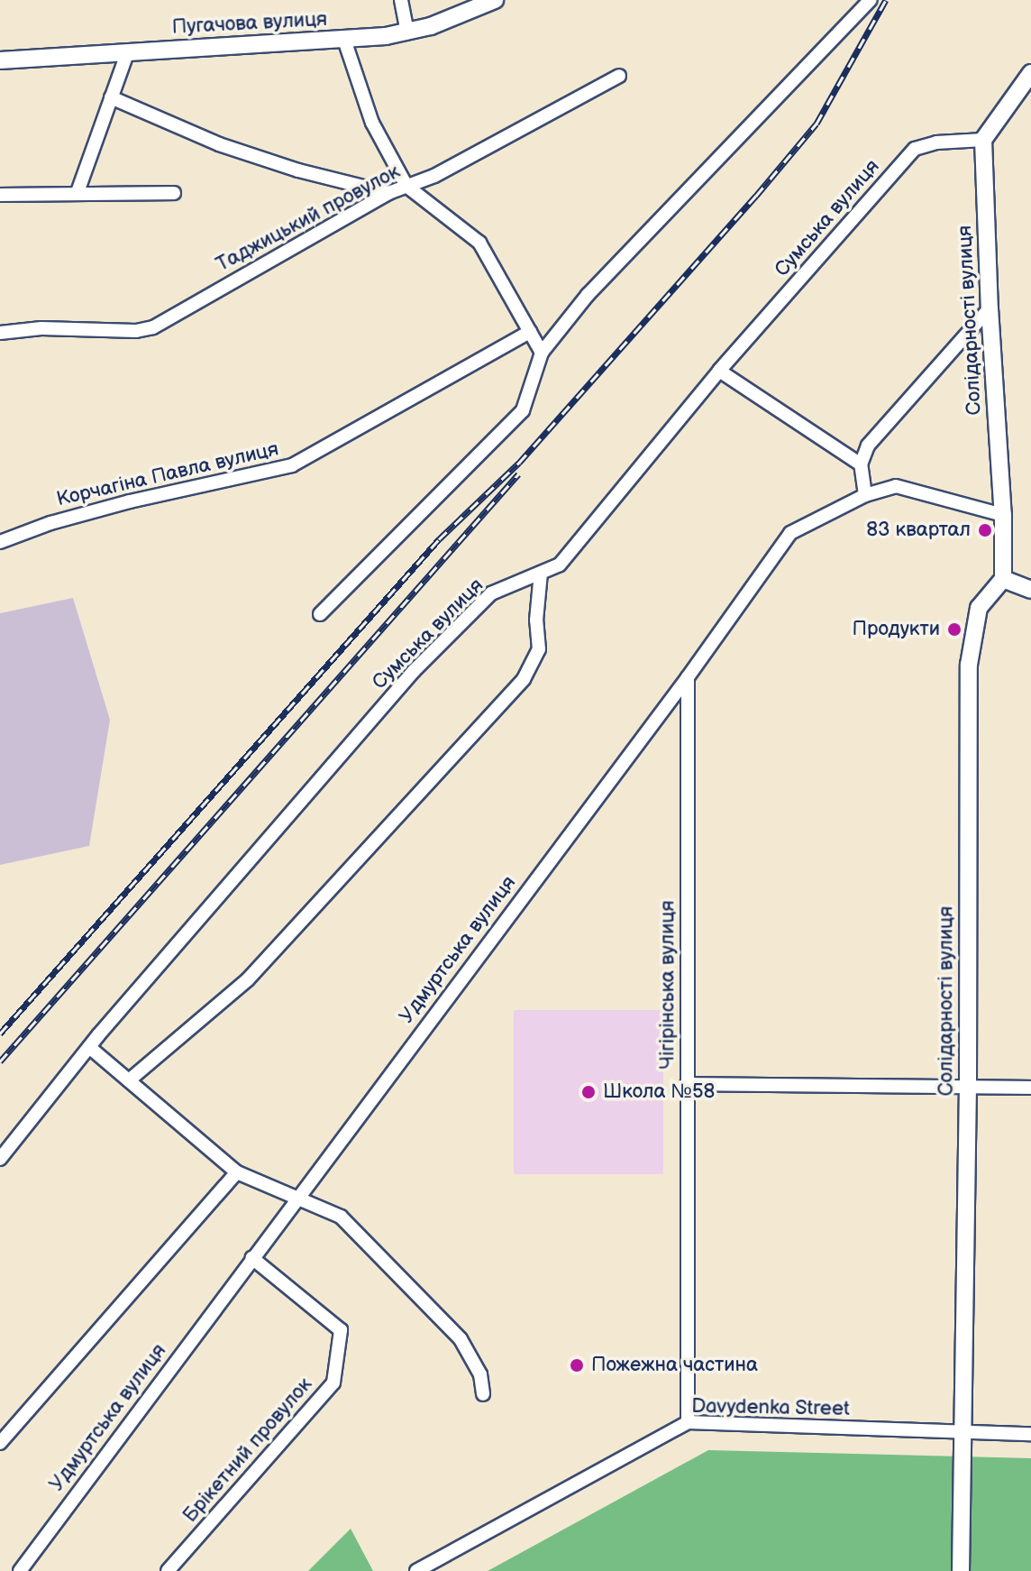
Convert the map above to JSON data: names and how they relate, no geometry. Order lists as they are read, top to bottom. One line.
{"streets":{"street":["Пугачова вулиця","Таджицький провулок","Сумська вулиця","Солідарності вулиця","Корчагіна Павла вулиця","Удмуртська вулиця","Чiгiрiнська вулиця","Davydenka Street","Брiкетний провулок"]},"crossings":[["Сумська вулиця","Солідарності вулиця"],["Солідарності вулиця","Удмуртська вулиця"],["Солідарності вулиця","Davydenka Street"],["Удмуртська вулиця","Чiгiрiнська вулиця"],["Удмуртська вулиця","Брiкетний провулок"],["Чiгiрiнська вулиця","Davydenka Street"]],"places":["83 квартал","Продукти","Школа №58","Пожежна частина"]}
